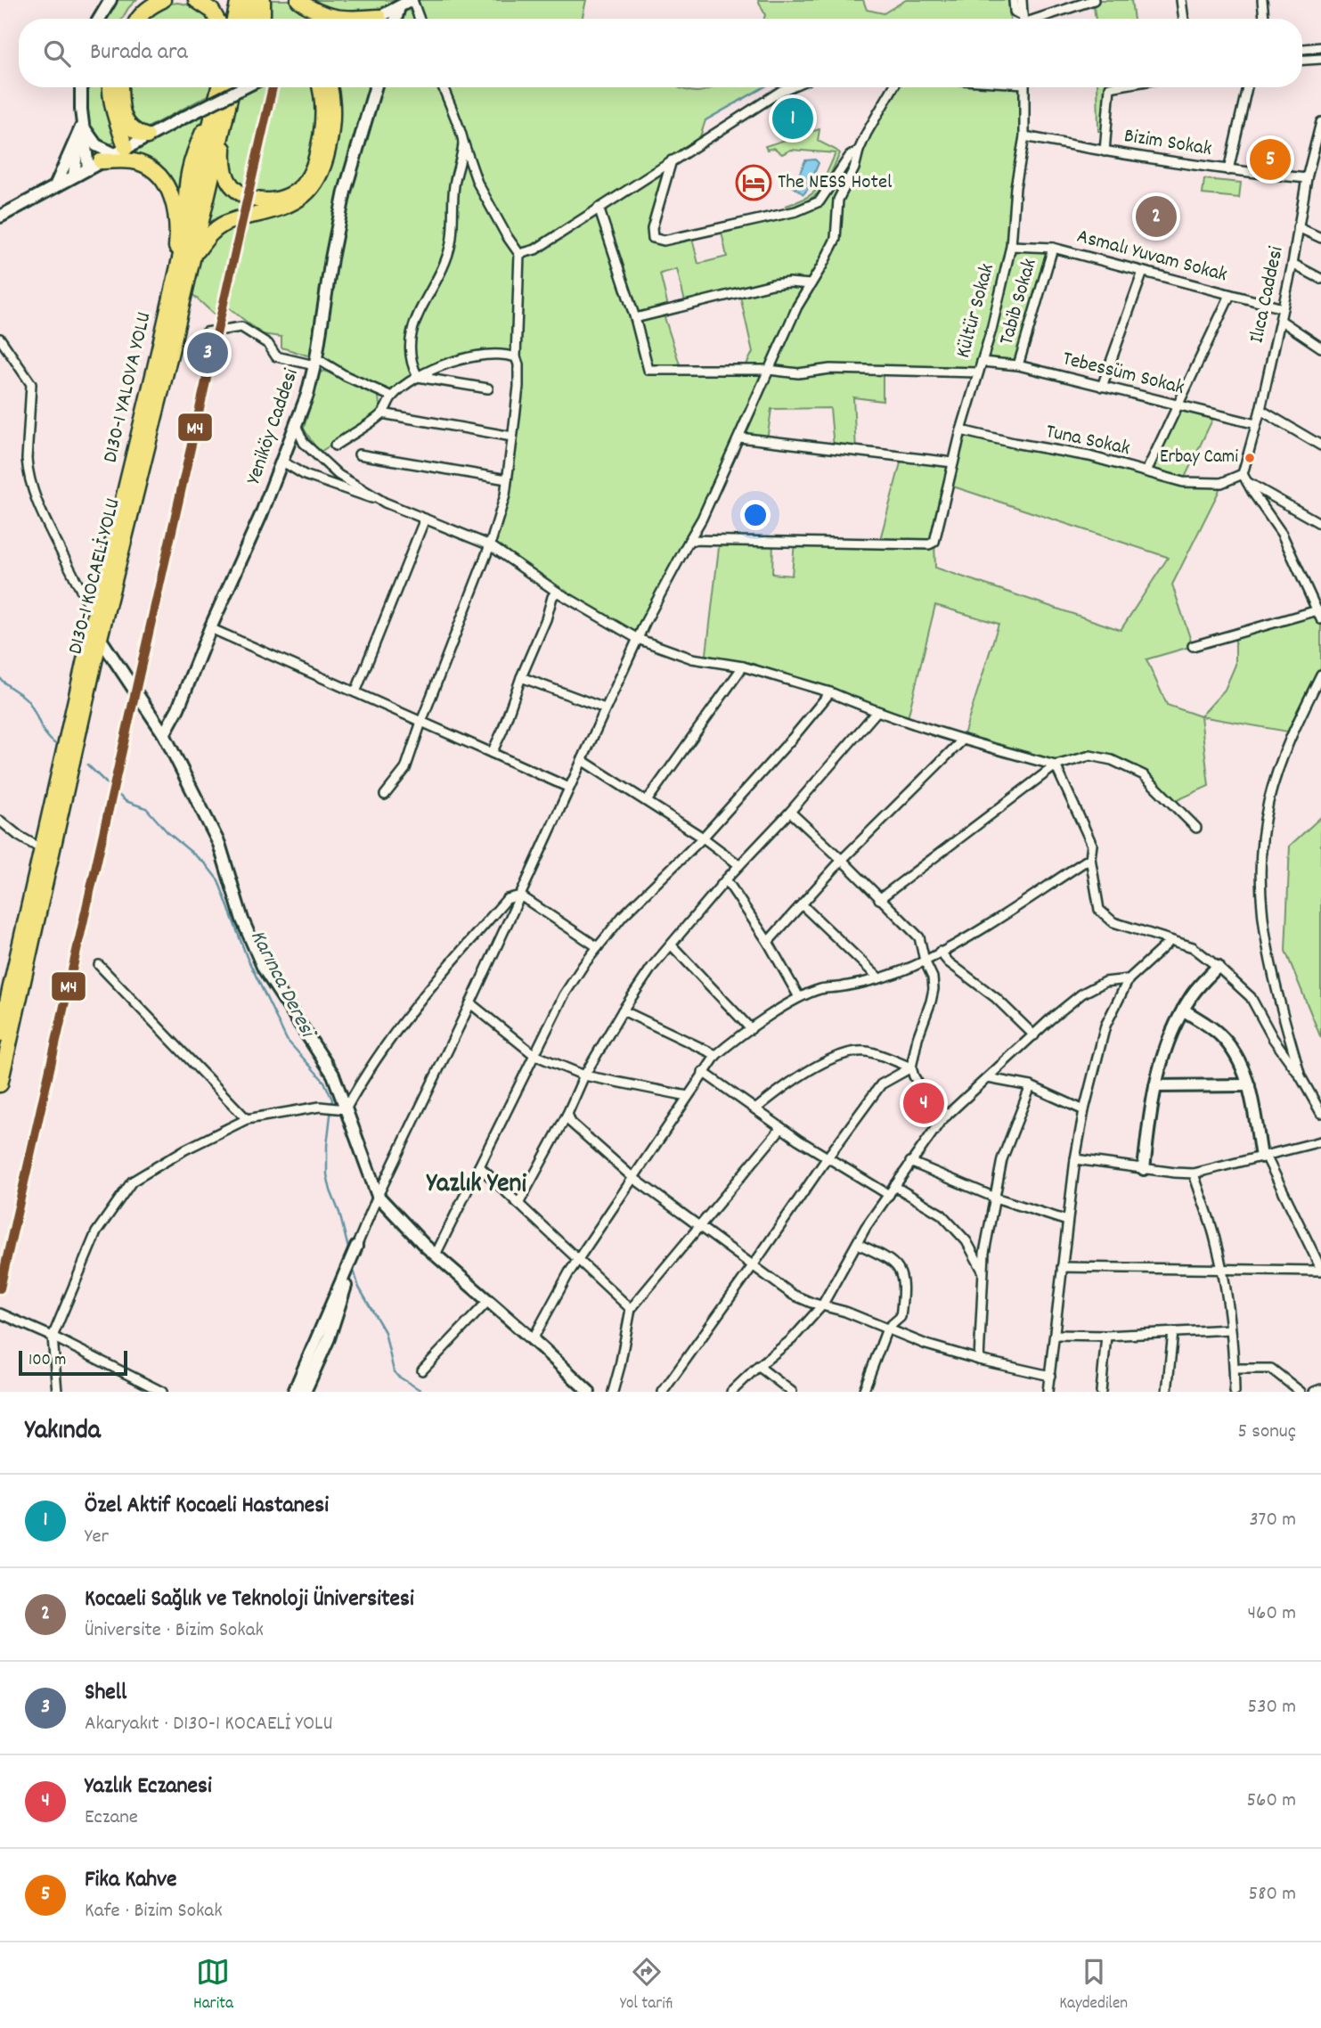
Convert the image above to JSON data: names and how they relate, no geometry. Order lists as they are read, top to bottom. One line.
{"streets":{"highway":["D130-1 YALOVA YOLU","D130-1 KOCAELİ YOLU"],"street":["Bizim Sokak","Asmalı Yuvam Sokak","Ilıca Caddesi","Tabib Sokak","Kültür Sokak","Tebessüm Sokak","Yeniköy Caddesi","Tuna Sokak"]},"crossings":[["Bizim Sokak","Ilıca Caddesi"],["Bizim Sokak","Kültür Sokak"],["Asmalı Yuvam Sokak","Ilıca Caddesi"],["Asmalı Yuvam Sokak","Tabib Sokak"],["Asmalı Yuvam Sokak","Kültür Sokak"],["Ilıca Caddesi","Tebessüm Sokak"],["Ilıca Caddesi","Tuna Sokak"],["Tabib Sokak","Tebessüm Sokak"],["Kültür Sokak","Tebessüm Sokak"],["Kültür Sokak","Tuna Sokak"],["D130-1 YALOVA YOLU","D130-1 KOCAELİ YOLU"]],"districts":["Yazlık Yeni"],"water":["Karınca Deresi"],"places":{"hotel":["The NESS Hotel"],"other":["Erbay Cami"]},"lines":["transit line M4"],"scale_bar":"100 m","page":{"search":"Burada ara","pins":["1","5","2","3","4"],"scale":"100 m","heading":["Yakında","5 sonuç"],"list":[{"mark":"1","name":"Özel Aktif Kocaeli Hastanesi","note":"Yer","value":"370 m"},{"mark":"2","name":"Kocaeli Sağlık ve Teknoloji Üniversitesi","note":"Üniversite · Bizim Sokak","value":"460 m"},{"mark":"3","name":"Shell","note":"Akaryakıt · D130-1 KOCAELİ YOLU","value":"530 m"},{"mark":"4","name":"Yazlık Eczanesi","note":"Eczane","value":"560 m"},{"mark":"5","name":"Fika Kahve","note":"Kafe · Bizim Sokak","value":"580 m"}],"nav":["Harita","Yol tarifi","Kaydedilen"]}}
